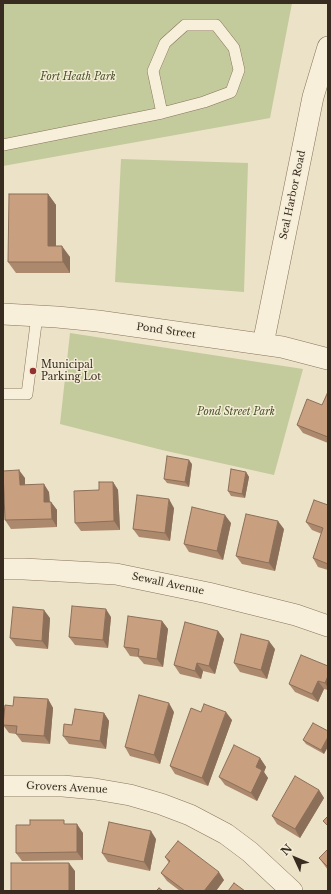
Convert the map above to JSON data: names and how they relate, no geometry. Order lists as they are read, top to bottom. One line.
{"streets":{"street":["Seal Harbor Road","Pond Street","Sewall Avenue","Grovers Avenue"]},"crossings":[["Seal Harbor Road","Pond Street"]],"parks":["Fort Heath Park","Pond Street Park"],"places":["Municipal Parking Lot"],"north":"top left"}
